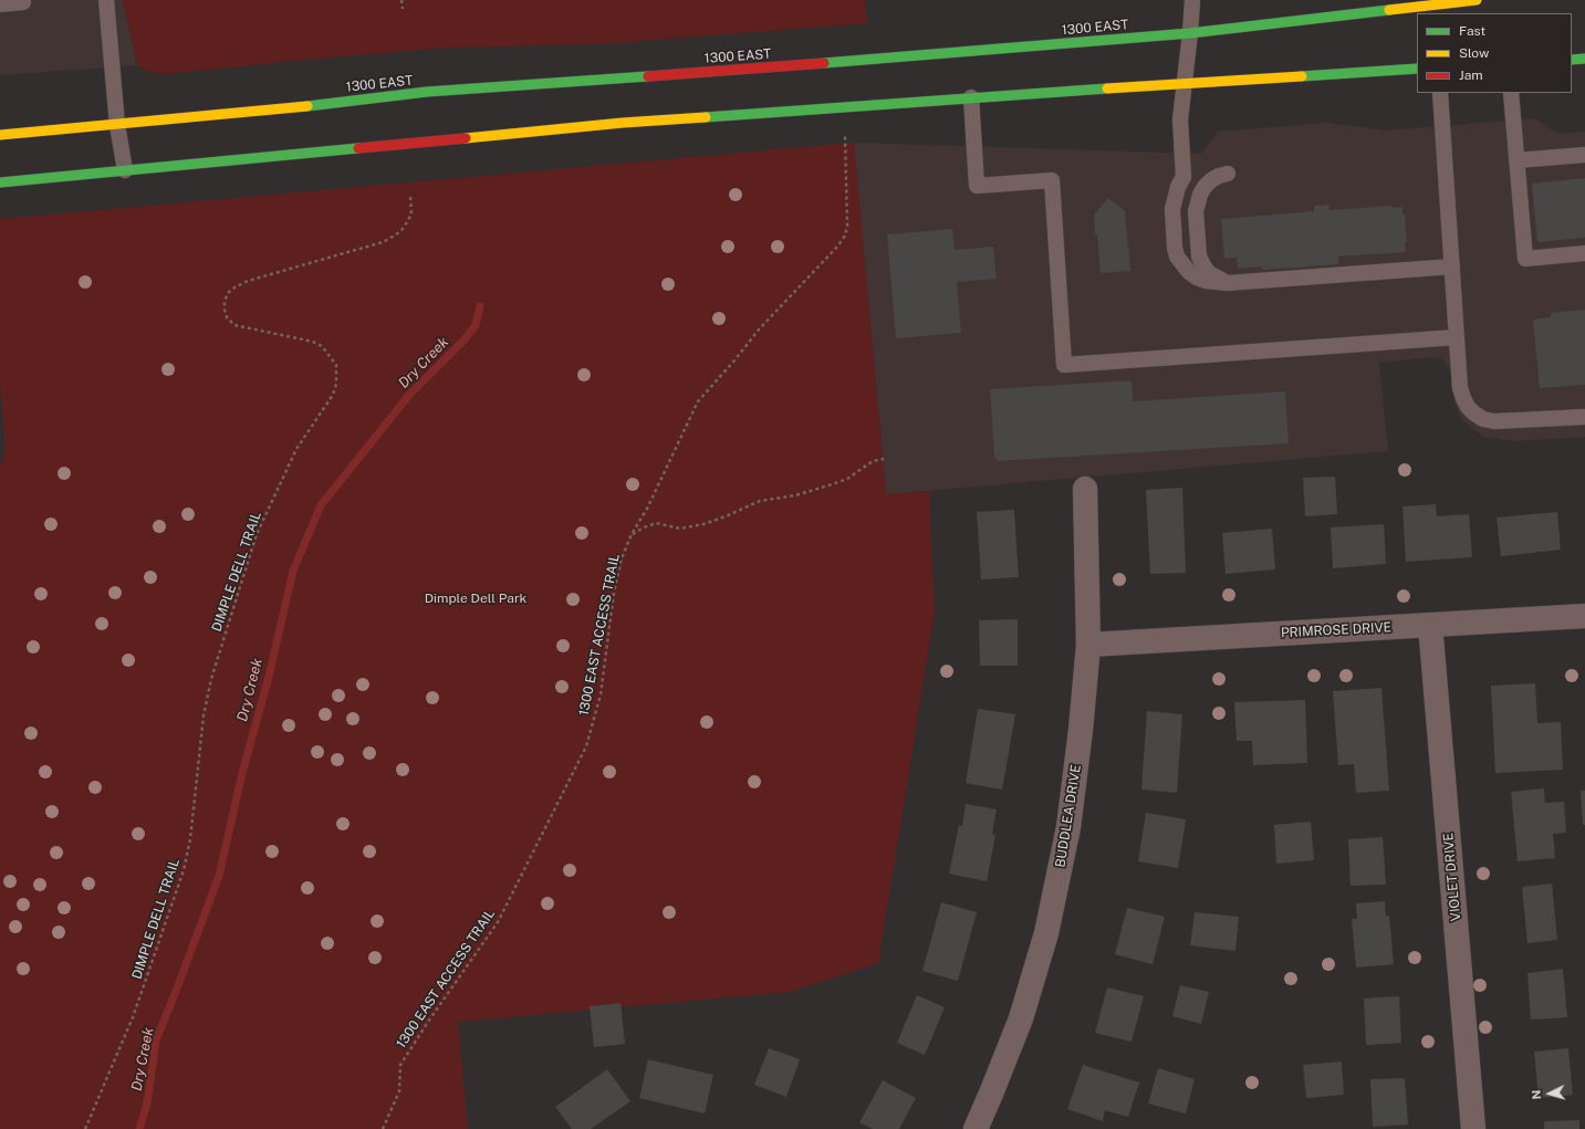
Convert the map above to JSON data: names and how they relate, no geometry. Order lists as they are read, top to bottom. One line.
{"streets":{"main road":["1300 EAST"],"street":["PRIMROSE DRIVE","BUDDLEA DRIVE","VIOLET DRIVE"],"path":["DIMPLE DELL TRAIL","1300 EAST ACCESS TRAIL"]},"crossings":[["PRIMROSE DRIVE","BUDDLEA DRIVE"],["PRIMROSE DRIVE","VIOLET DRIVE"]],"water":["Dry Creek"],"parks":["Dimple Dell Park"],"legend":["Fast","Slow","Jam"],"north":"left"}
